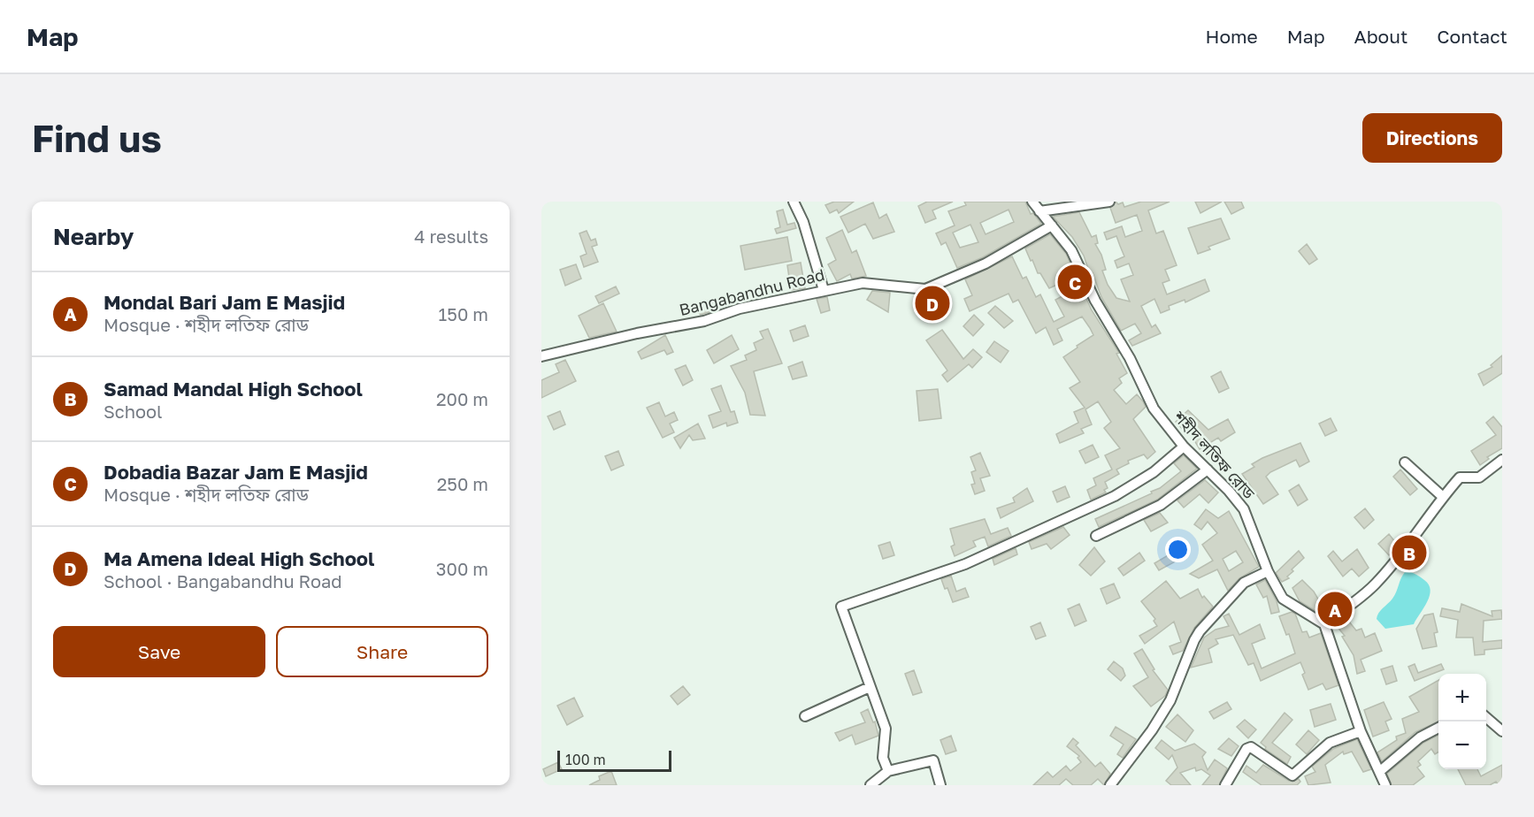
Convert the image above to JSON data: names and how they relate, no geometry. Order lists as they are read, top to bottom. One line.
{"streets":{"street":["Bangabandhu Road","শহীদ লতিফ রোড"]},"crossings":[["Bangabandhu Road","শহীদ লতিফ রোড"]],"scale_bar":"100 m","page":{"header":"Map","nav":["Home","Map","About","Contact"],"buttons":["Directions",["Save","Share"]],"title":"Find us","heading":["Nearby","4 results"],"pins":["C","D","B","A"],"list":[{"mark":"A","name":"Mondal Bari Jam E Masjid","note":"Mosque · শহীদ লতিফ রোড","value":"150 m"},{"mark":"B","name":"Samad Mandal High School","note":"School","value":"200 m"},{"mark":"C","name":"Dobadia Bazar Jam E Masjid","note":"Mosque · শহীদ লতিফ রোড","value":"250 m"},{"mark":"D","name":"Ma Amena Ideal High School","note":"School · Bangabandhu Road","value":"300 m"}],"map_buttons":["+","−"],"scale":"100 m"}}
